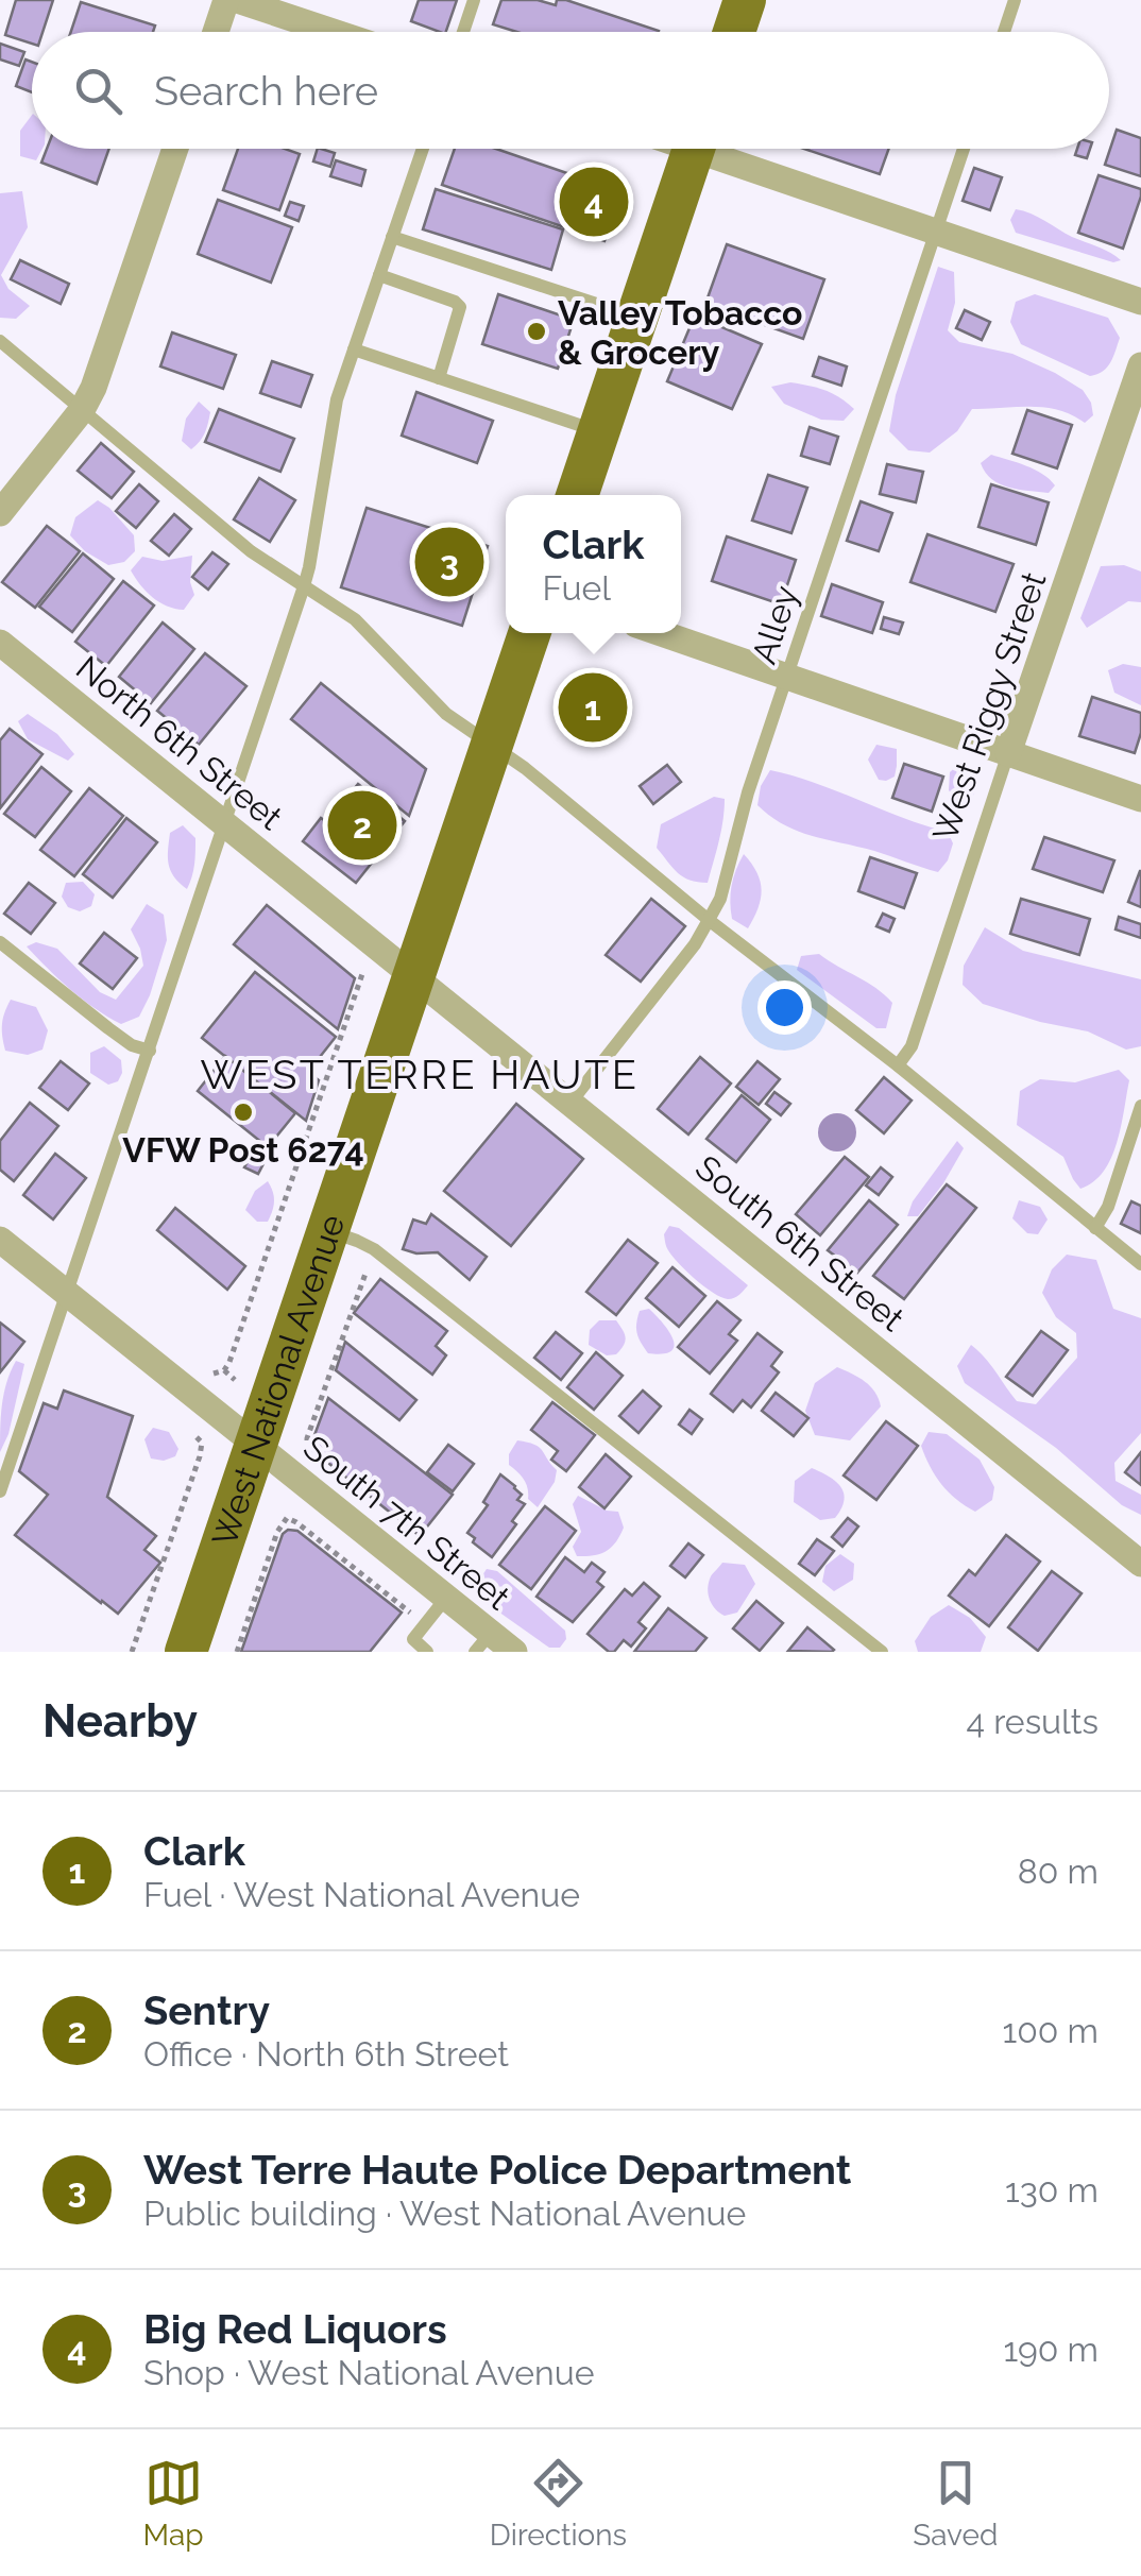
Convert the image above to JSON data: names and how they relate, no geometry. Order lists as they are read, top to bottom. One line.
{"streets":{"main road":["West National Avenue"],"street":["West Riggy Street","North 6th Street","South 6th Street","South 7th Street"],"lane":["Alley"]},"crossings":[["Alley","South 6th Street"],["North 6th Street","South 6th Street"],["North 6th Street","West National Avenue"],["South 6th Street","West National Avenue"],["West National Avenue","South 7th Street"]],"districts":["WEST TERRE HAUTE"],"places":["Valley Tobacco & Grocery","VFW Post 6274"],"page":{"search":"Search here","pins":["4","3","1","2"],"popup":["Clark","Fuel"],"heading":["Nearby","4 results"],"list":[{"mark":"1","name":"Clark","note":"Fuel · West National Avenue","value":"80 m"},{"mark":"2","name":"Sentry","note":"Office · North 6th Street","value":"100 m"},{"mark":"3","name":"West Terre Haute Police Department","note":"Public building · West National Avenue","value":"130 m"},{"mark":"4","name":"Big Red Liquors","note":"Shop · West National Avenue","value":"190 m"}],"nav":["Map","Directions","Saved"]}}
